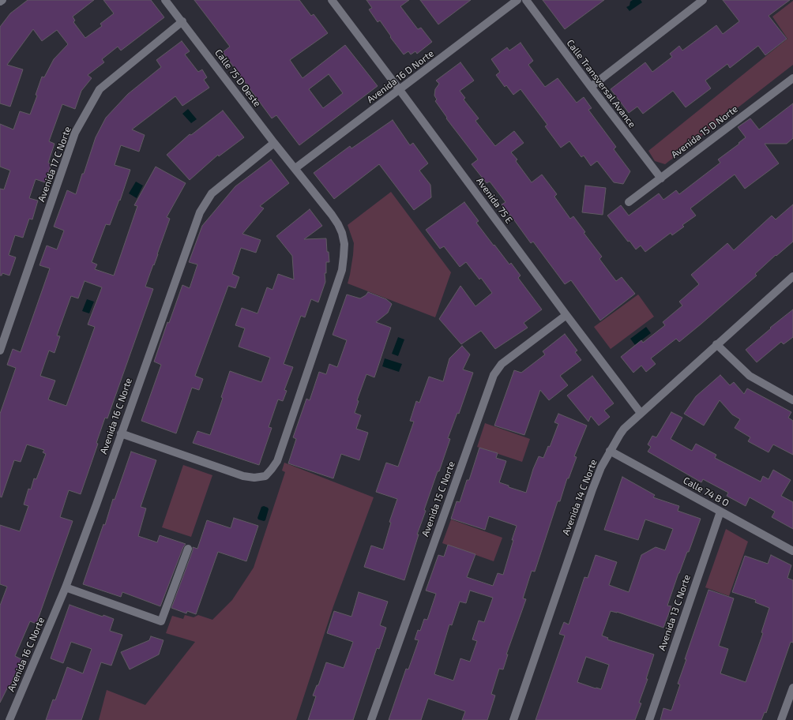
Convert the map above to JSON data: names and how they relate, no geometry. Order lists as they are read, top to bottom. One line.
{"streets":{"street":["Avenida 16 D Norte","Calle 75 D Oeste","Calle Transversal Avance","Avenida 15 D Norte","Avenida 17 C Norte","Avenida 75 E","Avenida 16 C Norte","Calle 74 B O","Avenida 14 C Norte","Avenida 15 C Norte","Avenida 13 C Norte"]},"crossings":[["Avenida 16 D Norte","Calle 75 D Oeste"],["Avenida 16 D Norte","Avenida 75 E"],["Calle 75 D Oeste","Avenida 17 C Norte"],["Calle 75 D Oeste","Avenida 16 C Norte"],["Calle Transversal Avance","Avenida 15 D Norte"],["Avenida 75 E","Avenida 14 C Norte"],["Avenida 75 E","Avenida 15 C Norte"],["Calle 74 B O","Avenida 14 C Norte"],["Calle 74 B O","Avenida 13 C Norte"]]}
